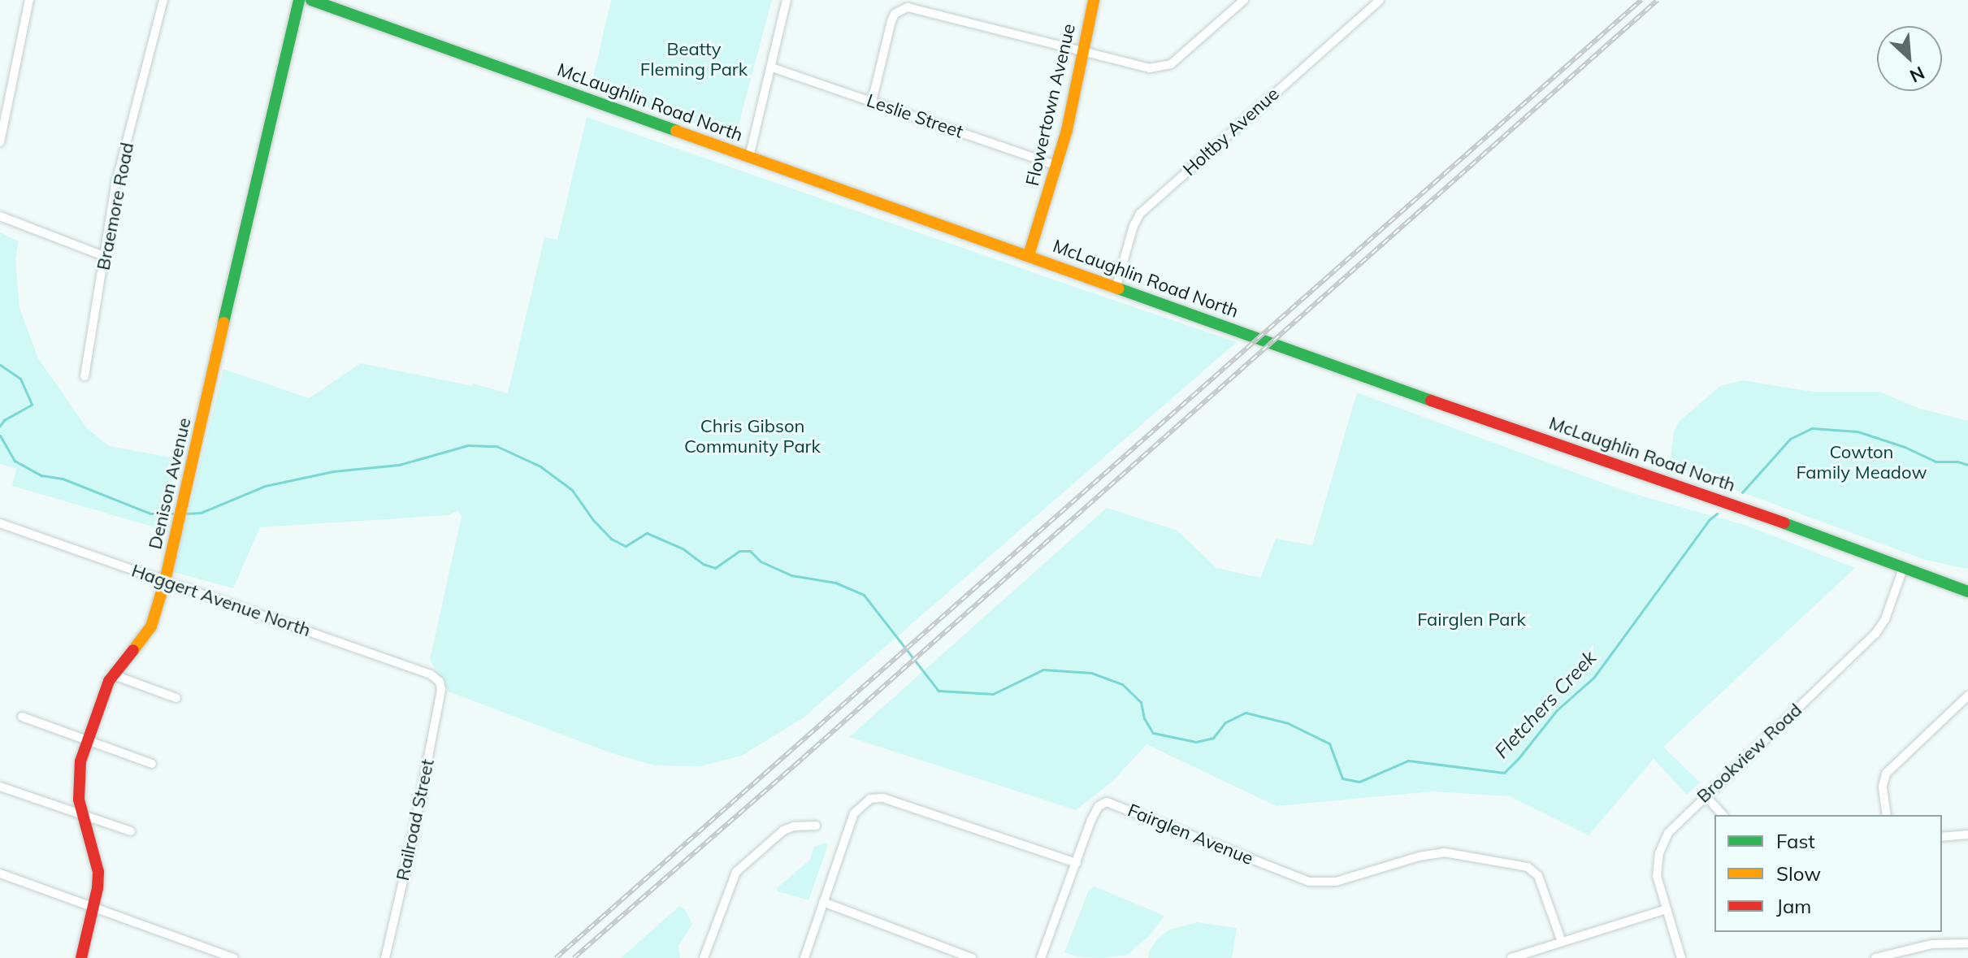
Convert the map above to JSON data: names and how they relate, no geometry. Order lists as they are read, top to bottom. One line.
{"streets":{"main road":["McLaughlin Road North","Flowertown Avenue","Denison Avenue"],"street":["Leslie Street","Holtby Avenue","Braemore Road","Haggert Avenue North","Brookview Road","Railroad Street","Fairglen Avenue"]},"crossings":[["McLaughlin Road North","Flowertown Avenue"],["McLaughlin Road North","Holtby Avenue"],["McLaughlin Road North","Brookview Road"],["Flowertown Avenue","Leslie Street"],["Denison Avenue","Haggert Avenue North"],["Haggert Avenue North","Railroad Street"]],"water":["Fletchers Creek"],"parks":["Beatty Fleming Park","Chris Gibson Community Park","Cowton Family Meadow","Fairglen Park"],"legend":["Fast","Slow","Jam"],"north":"bottom right"}
